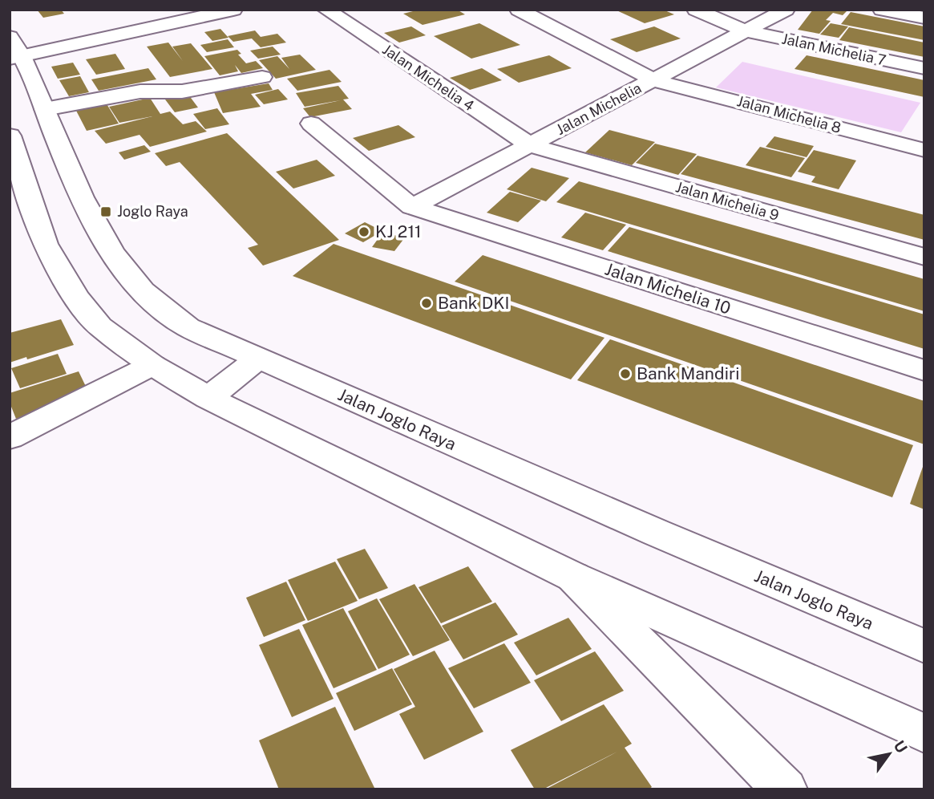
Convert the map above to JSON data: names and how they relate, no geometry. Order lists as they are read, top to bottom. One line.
{"streets":{"street":["Jalan Michelia 7","Jalan Michelia 4","Jalan Michelia","Jalan Michelia 8","Jalan Michelia 9","Jalan Michelia 10","Jalan Joglo Raya"]},"crossings":[["Jalan Michelia 7","Jalan Michelia"],["Jalan Michelia 4","Jalan Michelia"],["Jalan Michelia 4","Jalan Michelia 9"],["Jalan Michelia","Jalan Michelia 8"],["Jalan Michelia","Jalan Michelia 9"],["Jalan Michelia","Jalan Michelia 10"]],"places":{"transit":["Joglo Raya"],"other":["KJ 211","Bank DKI","Bank Mandiri"]},"north":"top right"}
